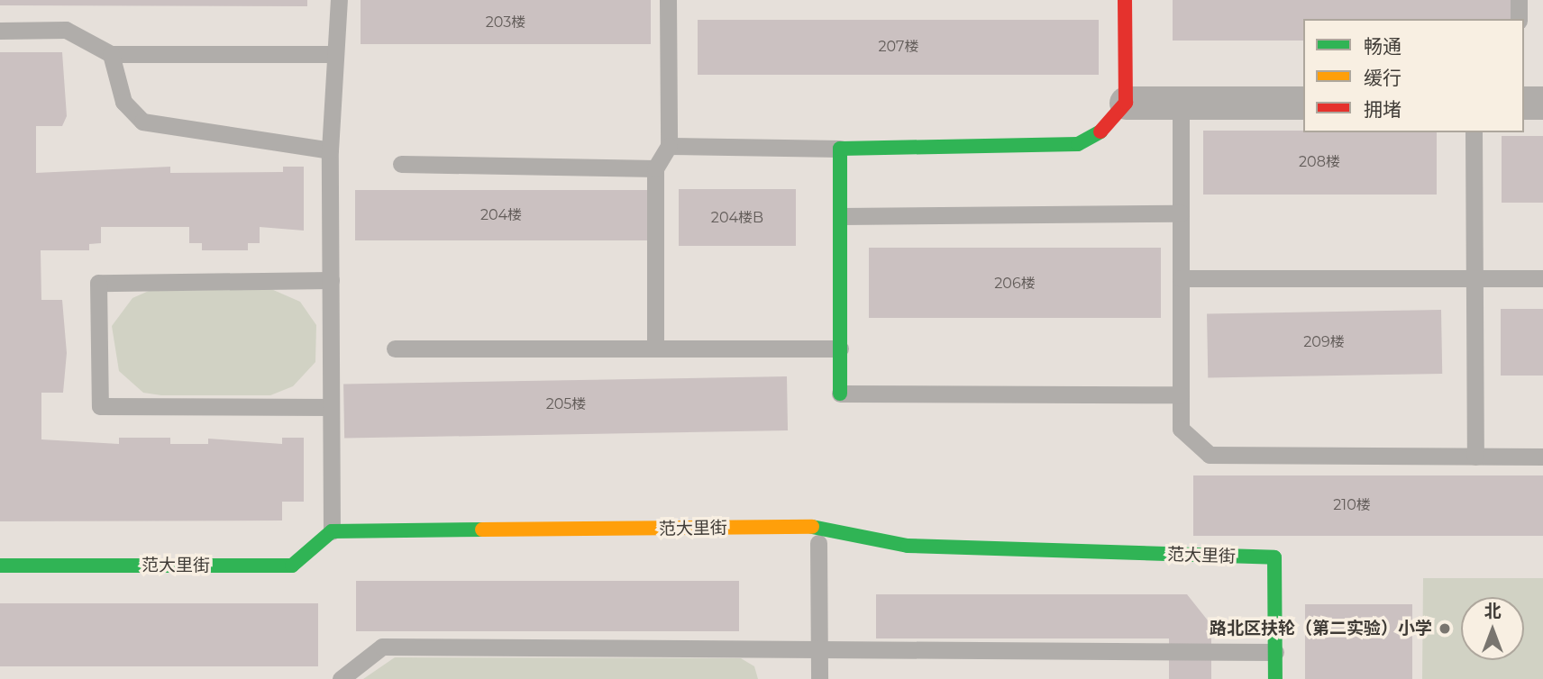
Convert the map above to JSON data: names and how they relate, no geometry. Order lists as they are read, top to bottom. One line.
{"streets":{"street":["范大里街"]},"places":["路北区扶轮（第二实验）小学"],"house_numbers":["203楼","207楼","208楼","204楼","204楼B","206楼","209楼","205楼","210楼"],"legend":["畅通","缓行","拥堵"],"north":"top"}
